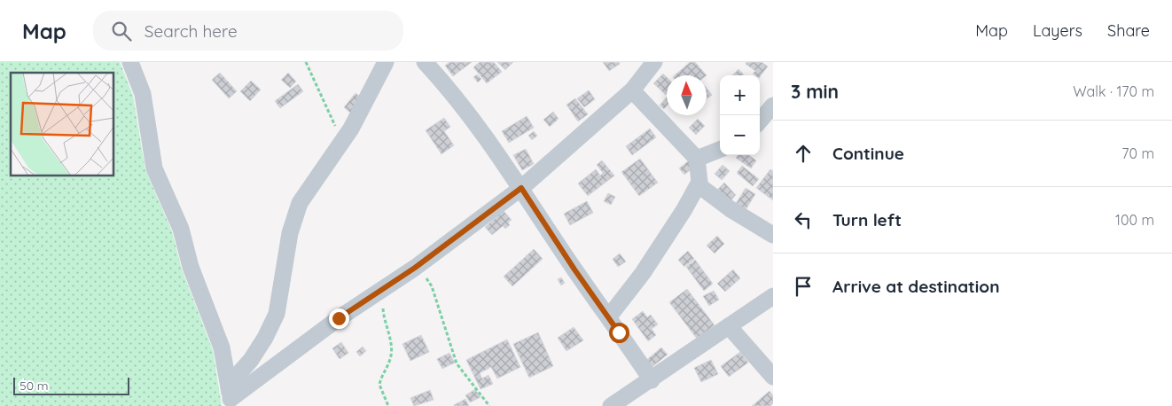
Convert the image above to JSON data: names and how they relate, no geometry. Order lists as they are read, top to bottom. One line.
{"scale_bar":"50 m","north":"top","page":{"header":"Map","search":"Search here","nav":["Map","Layers","Share"],"heading":["3 min","Walk · 170 m"],"map_buttons":["+","−"],"list":[["Continue","70 m"],["Turn left","100 m"],"Arrive at destination"],"scale":"50 m"}}
